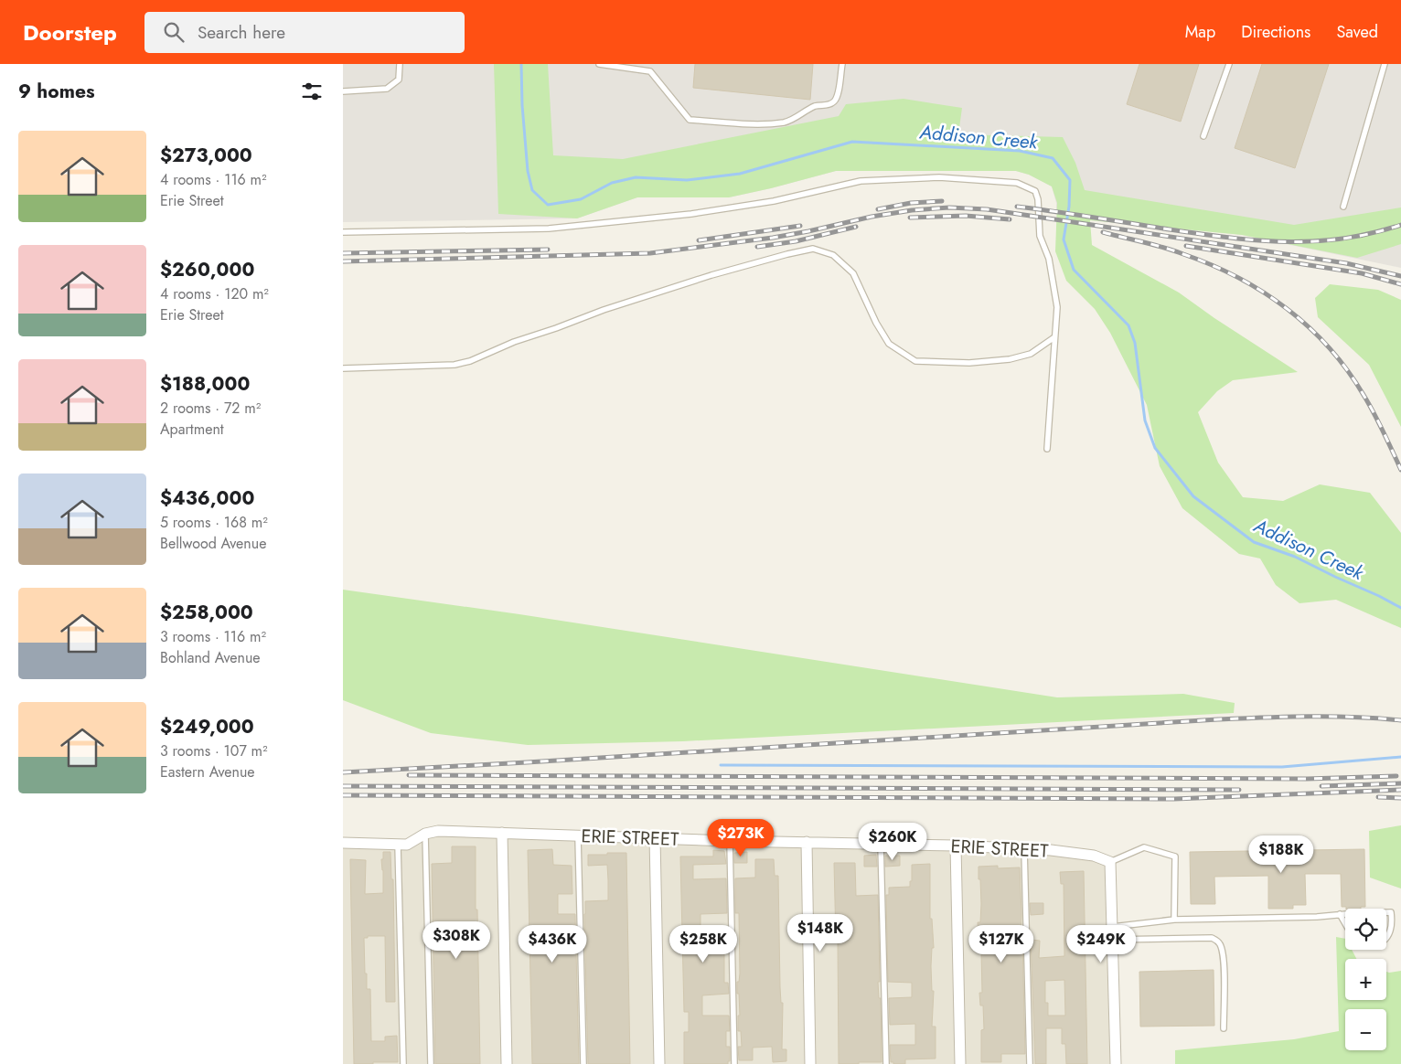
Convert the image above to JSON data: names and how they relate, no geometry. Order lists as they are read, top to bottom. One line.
{"streets":{"street":["ERIE STREET"]},"water":["Addison Creek"],"page":{"header":"Doorstep","search":"Search here","nav":["Map","Directions","Saved"],"heading":"9 homes","list":[{"name":"$273,000","note":"4 rooms · 116 m² · Erie Street"},{"name":"$260,000","note":"4 rooms · 120 m² · Erie Street"},{"name":"$188,000","note":"2 rooms · 72 m² · Apartment"},{"name":"$436,000","note":"5 rooms · 168 m² · Bellwood Avenue"},{"name":"$258,000","note":"3 rooms · 116 m² · Bohland Avenue"},{"name":"$249,000","note":"3 rooms · 107 m² · Eastern Avenue"}],"price":["$273K","$260K","$188K","$148K","$308K","$436K","$258K","$127K","$249K"],"map_buttons":["+","−"]}}
